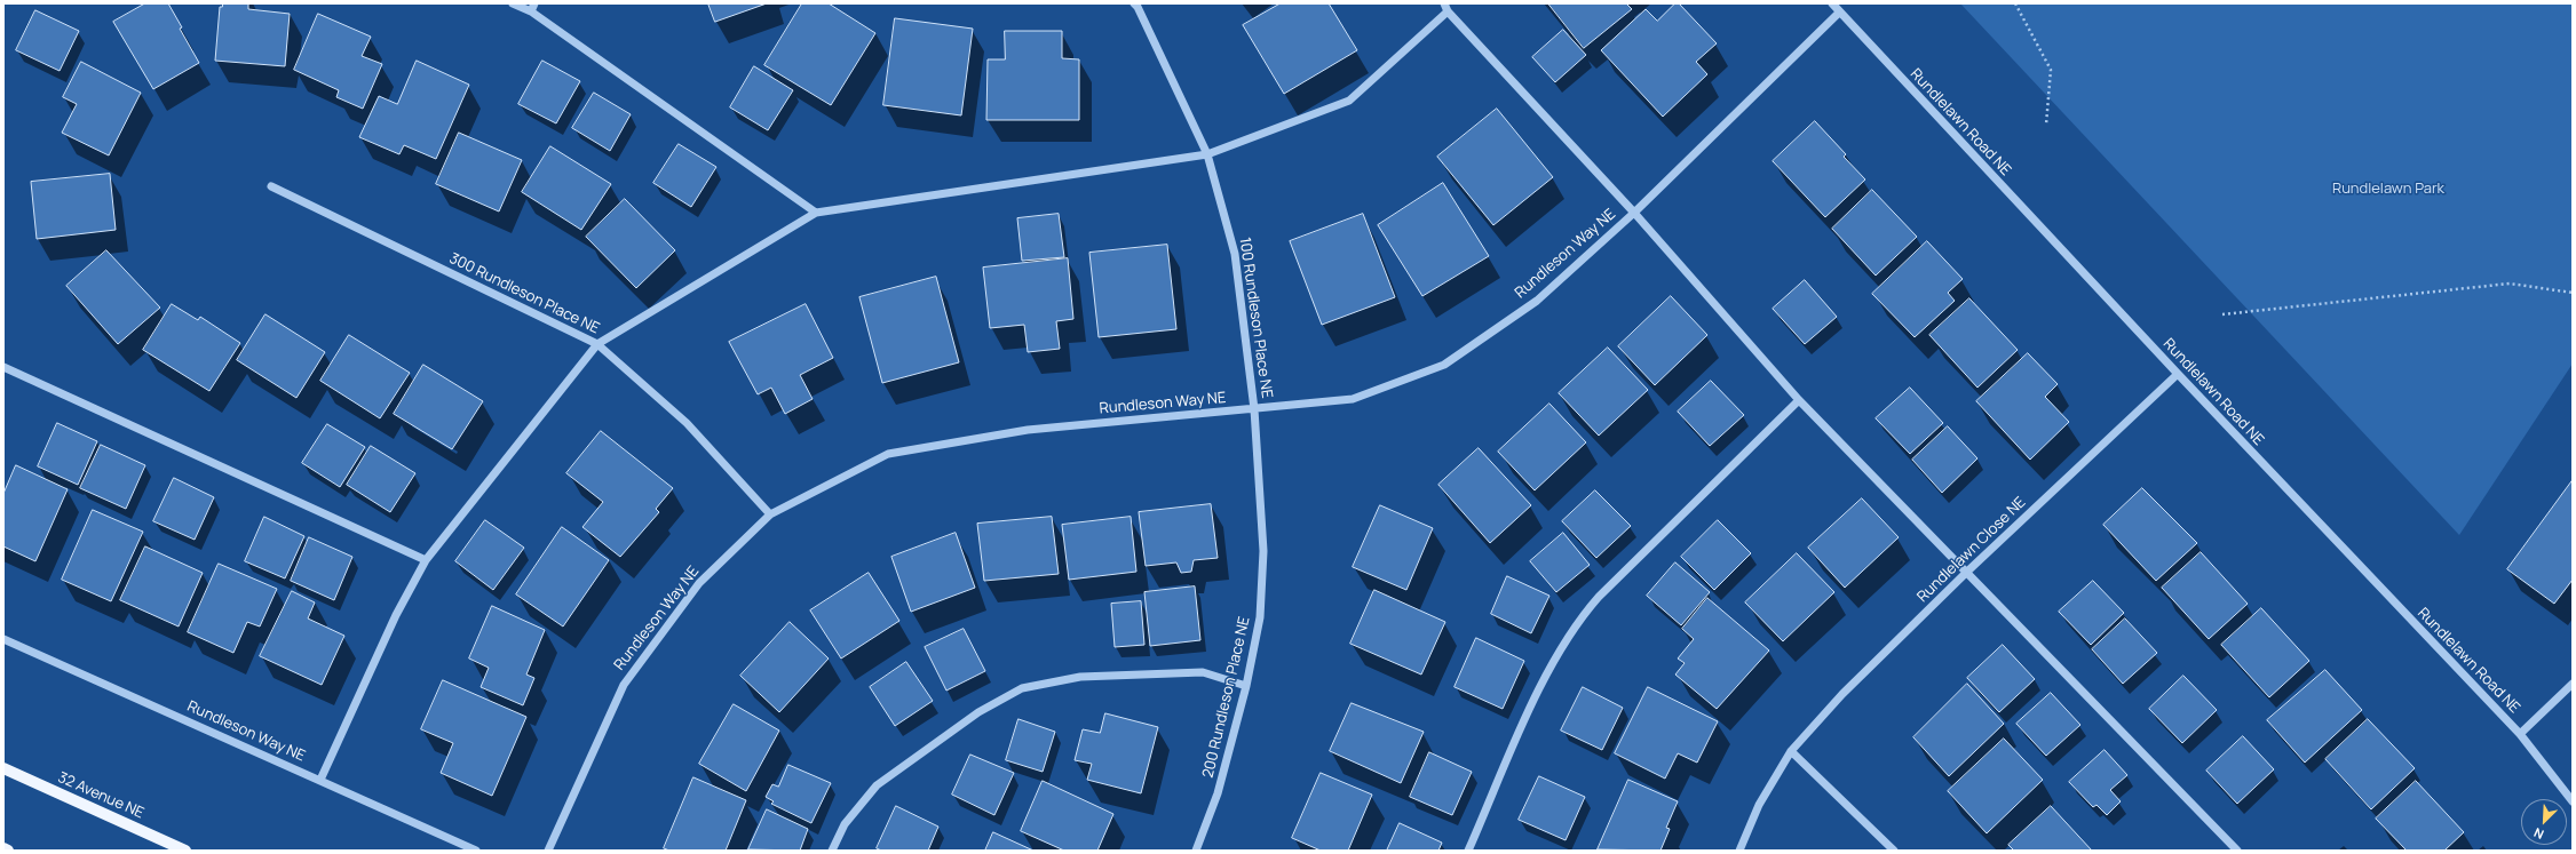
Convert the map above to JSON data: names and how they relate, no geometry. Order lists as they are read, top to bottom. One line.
{"streets":{"main road":["32 Avenue NE"],"street":["Rundlelawn Road NE","Rundleson Way NE","300 Rundleson Place NE","100 Rundleson Place NE","Rundlelawn Close NE","200 Rundleson Place NE"]},"crossings":[["Rundlelawn Road NE","Rundleson Way NE"],["Rundlelawn Road NE","Rundlelawn Close NE"],["Rundleson Way NE","300 Rundleson Place NE"],["Rundleson Way NE","100 Rundleson Place NE"],["Rundleson Way NE","200 Rundleson Place NE"],["100 Rundleson Place NE","200 Rundleson Place NE"]],"parks":["Rundlelawn Park"],"north":"bottom left"}
